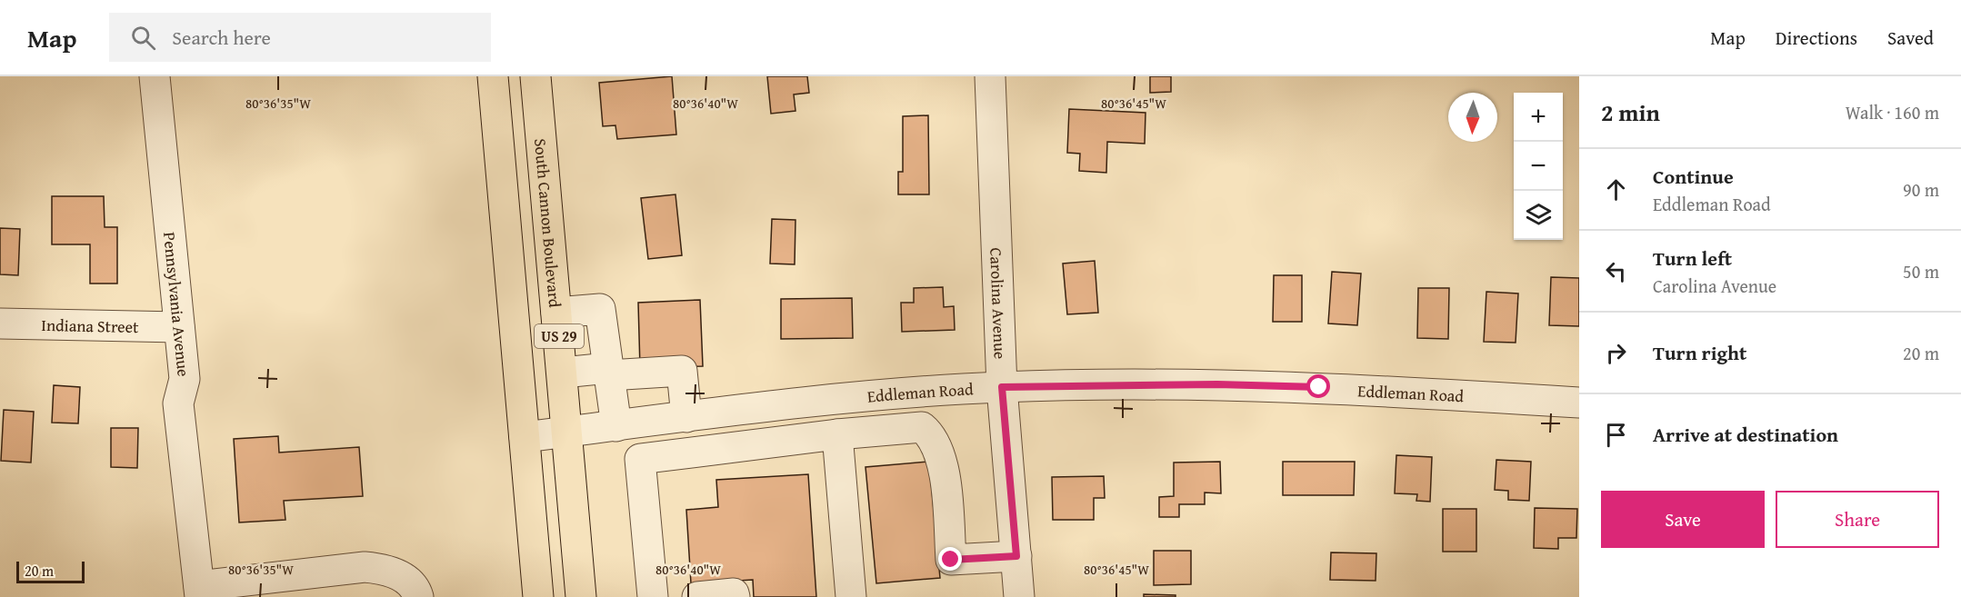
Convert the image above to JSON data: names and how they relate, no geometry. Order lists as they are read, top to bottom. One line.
{"streets":{"main road":["South Cannon Boulevard","US 29"],"street":["Pennsylvania Avenue","Carolina Avenue","Indiana Street","Eddleman Road"]},"crossings":[["South Cannon Boulevard","Eddleman Road"],["Pennsylvania Avenue","Indiana Street"],["Carolina Avenue","Eddleman Road"],["US 29","Eddleman Road"]],"scale_bar":"20 m","north":"bottom","page":{"header":"Map","search":"Search here","nav":["Map","Directions","Saved"],"heading":["2 min","Walk · 160 m"],"map_buttons":["+","−"],"list":[["Continue","Eddleman Road","90 m"],["Turn left","Carolina Avenue","50 m"],["Turn right","20 m"],"Arrive at destination"],"buttons":["Save","Share"],"scale":"20 m"},"coordinates":["80°36'35\"W","80°36'40\"W","80°36'45\"W"]}
